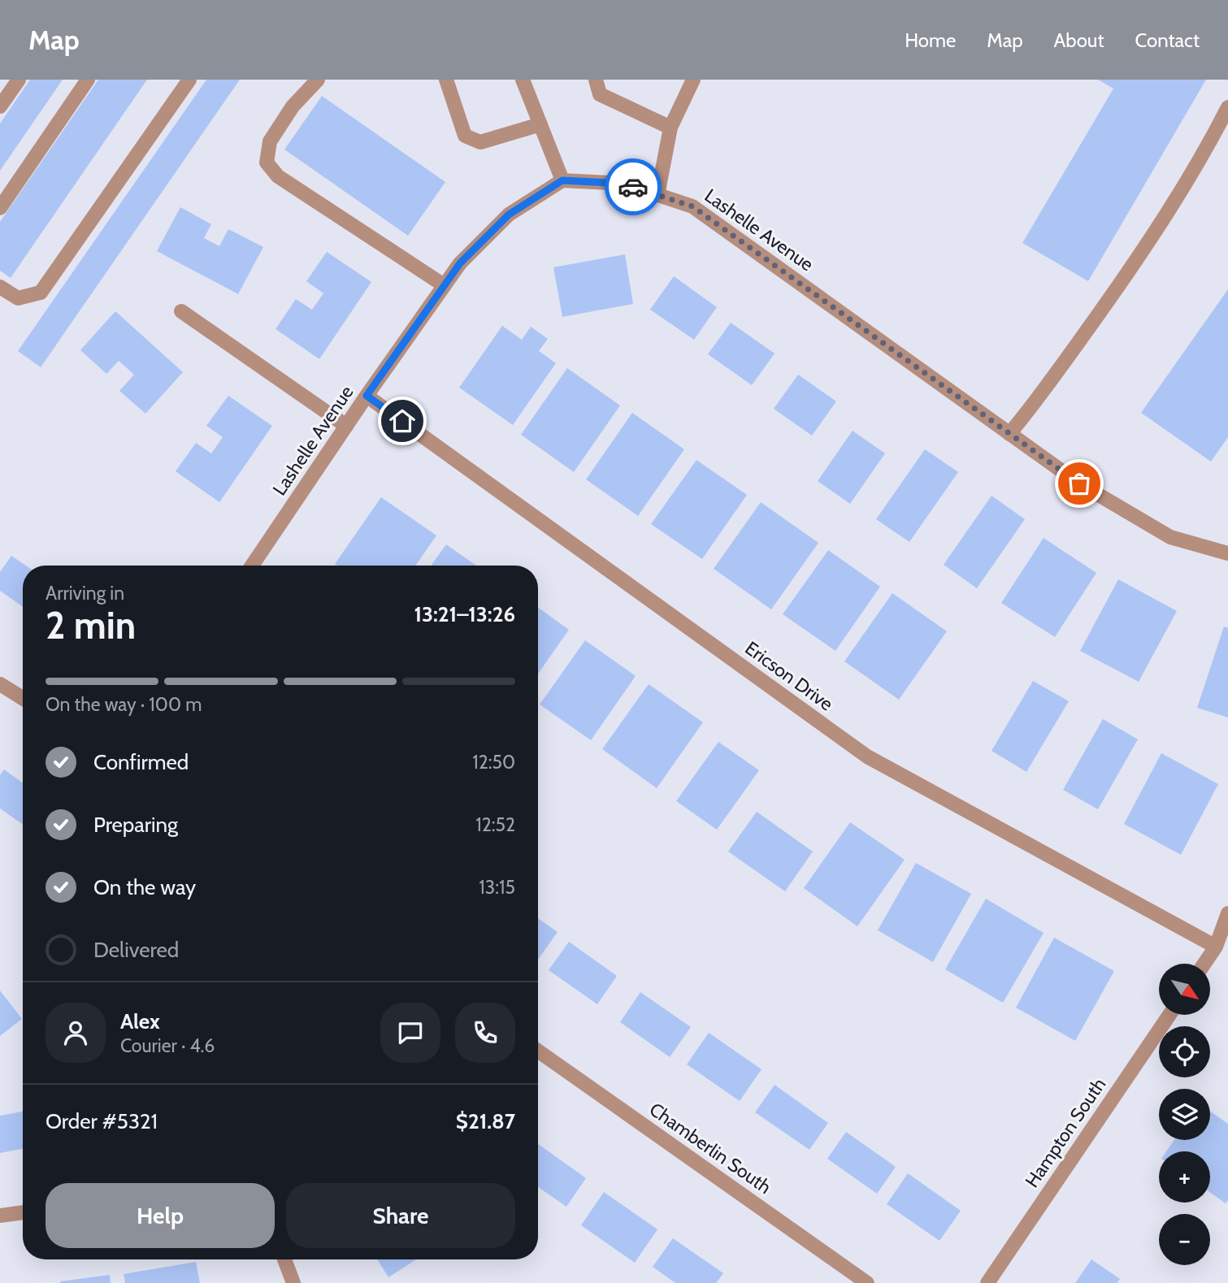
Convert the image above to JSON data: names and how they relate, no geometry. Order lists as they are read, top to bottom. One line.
{"streets":{"street":["Lashelle Avenue","Ericson Drive","Hampton South","Chamberlin South"]},"crossings":[["Lashelle Avenue","Ericson Drive"]],"north":"bottom right","page":{"header":"Map","nav":["Home","Map","About","Contact"],"heading":["2 min","Arriving in","13:21–13:26"],"panel":["Alex","Courier · 4.6","Order #5321","$21.87"],"bar":"On the way · 100 m","list":[["Confirmed","12:50"],["Preparing","12:52"],["On the way","13:15"],"Delivered"],"map_buttons":["+","−"],"buttons":["Help","Share"]}}
